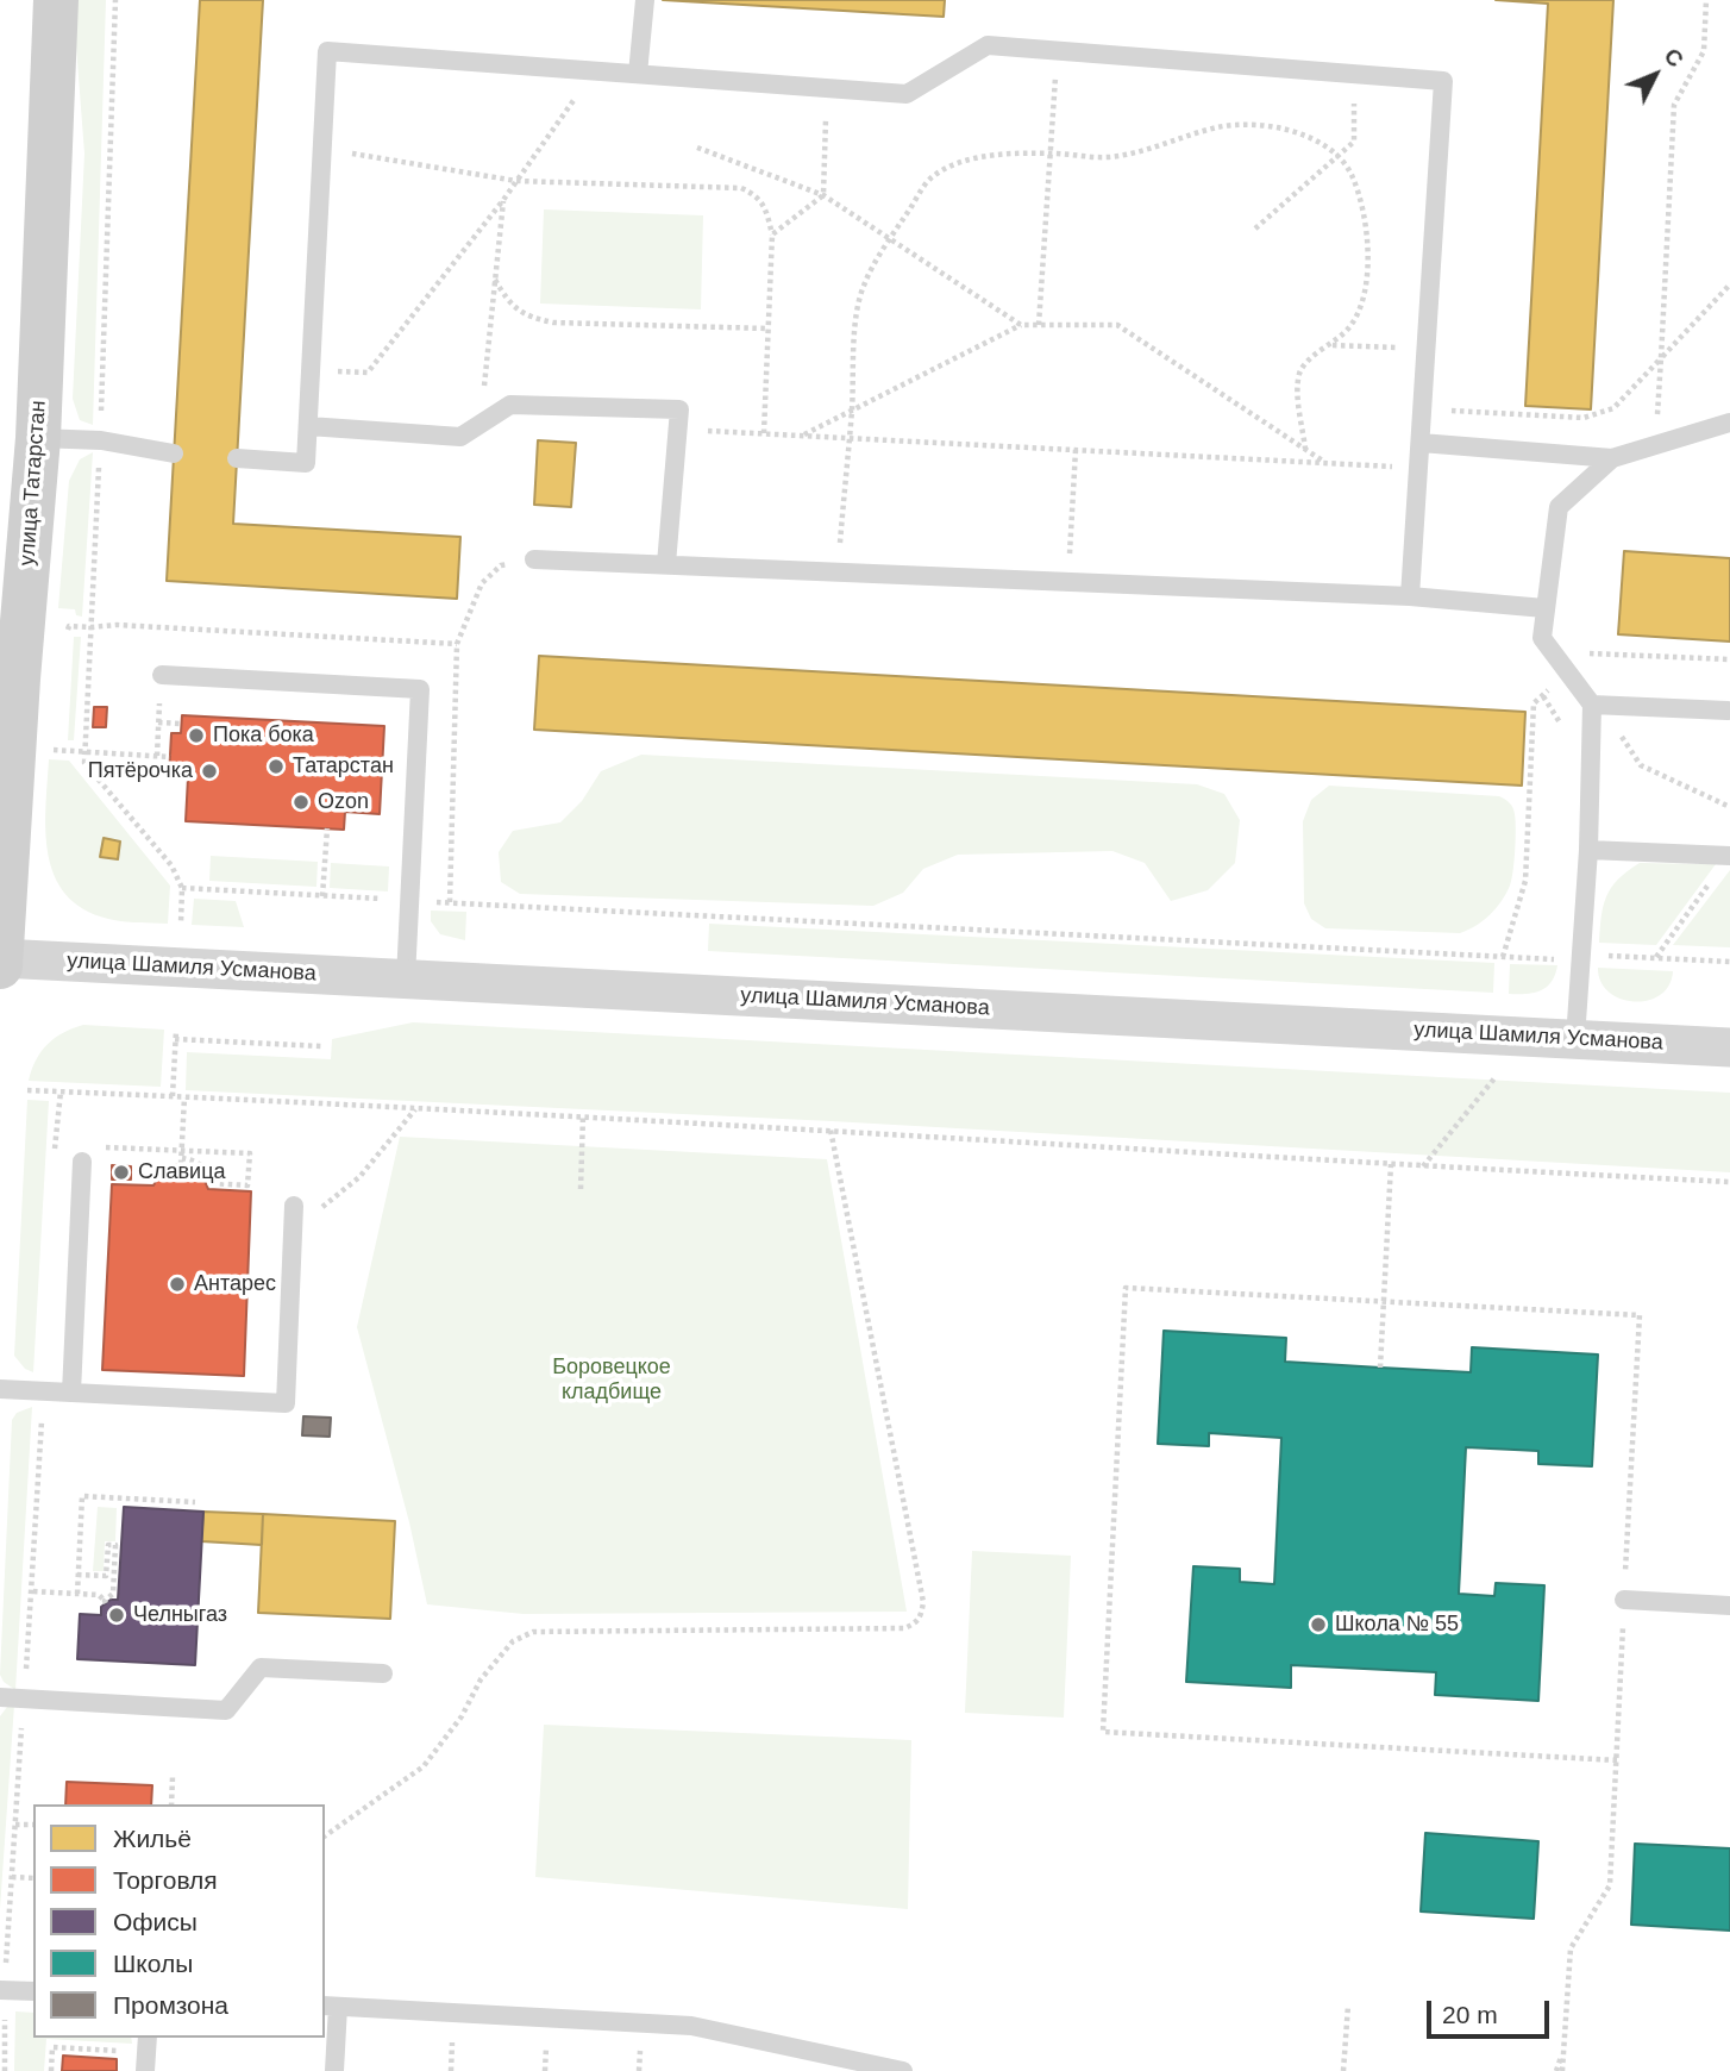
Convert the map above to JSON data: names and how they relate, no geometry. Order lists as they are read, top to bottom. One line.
{"streets":{"street":["улица Татарстан","улица Шамиля Усманова"]},"crossings":[["улица Татарстан","улица Шамиля Усманова"]],"parks":["Боровецкое кладбище"],"places":["Пока бока","Татарстан","Пятёрочка","Ozon","Славица","Антарес","Челныгаз","Школа № 55"],"legend":["Жильё","Торговля","Офисы","Школы","Промзона"],"scale_bar":"20 m","north":"top right"}
